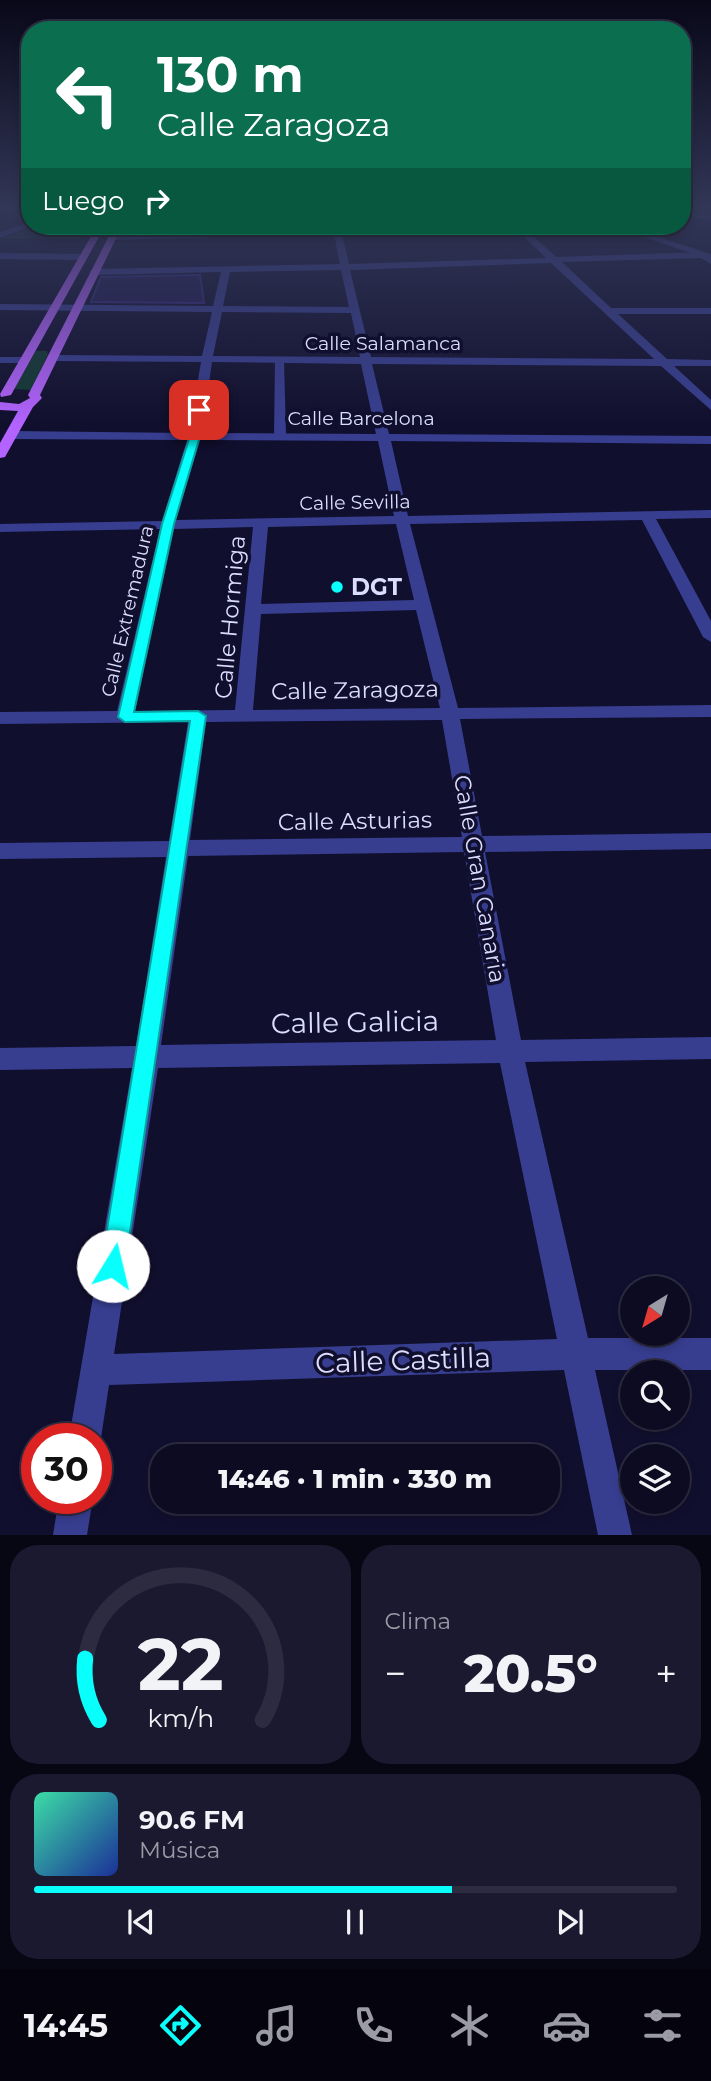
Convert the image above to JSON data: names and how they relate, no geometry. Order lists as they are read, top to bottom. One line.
{"streets":{"street":["Calle Salamanca","Calle Barcelona","Calle Sevilla","Calle Extremadura","Calle Hormiga","Calle Zaragoza","Calle Asturias","Calle Gran Canaria","Calle Galicia","Calle Castilla"]},"crossings":[["Calle Salamanca","Calle Extremadura"],["Calle Salamanca","Calle Gran Canaria"],["Calle Barcelona","Calle Extremadura"],["Calle Barcelona","Calle Gran Canaria"],["Calle Sevilla","Calle Extremadura"],["Calle Sevilla","Calle Hormiga"],["Calle Sevilla","Calle Gran Canaria"],["Calle Extremadura","Calle Zaragoza"],["Calle Hormiga","Calle Zaragoza"],["Calle Zaragoza","Calle Gran Canaria"],["Calle Asturias","Calle Gran Canaria"],["Calle Gran Canaria","Calle Galicia"],["Calle Gran Canaria","Calle Castilla"]],"places":["DGT"],"north":"bottom left","page":{"turn":["130 m","Calle Zaragoza"],"then":"Luego","limit":"30","trip":"14:46 · 1 min · 330 m","tile":"Clima","heat":["−","20.5°","+"],"song":["90.6 FM","Música"],"tabs":"14:45","gauge":["22","km/h"]}}
